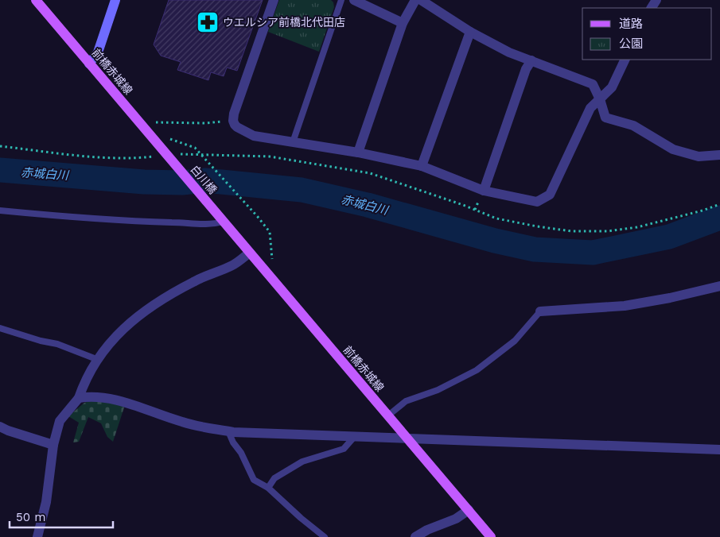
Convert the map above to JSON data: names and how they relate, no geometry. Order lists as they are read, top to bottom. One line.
{"streets":{"main road":["前橋赤城線","白川橋"]},"crossings":[["前橋赤城線","白川橋"]],"water":["赤城白川"],"places":{"pharmacy":["ウエルシア前橋北代田店"]},"legend":["道路","公園"],"scale_bar":"50 m"}
